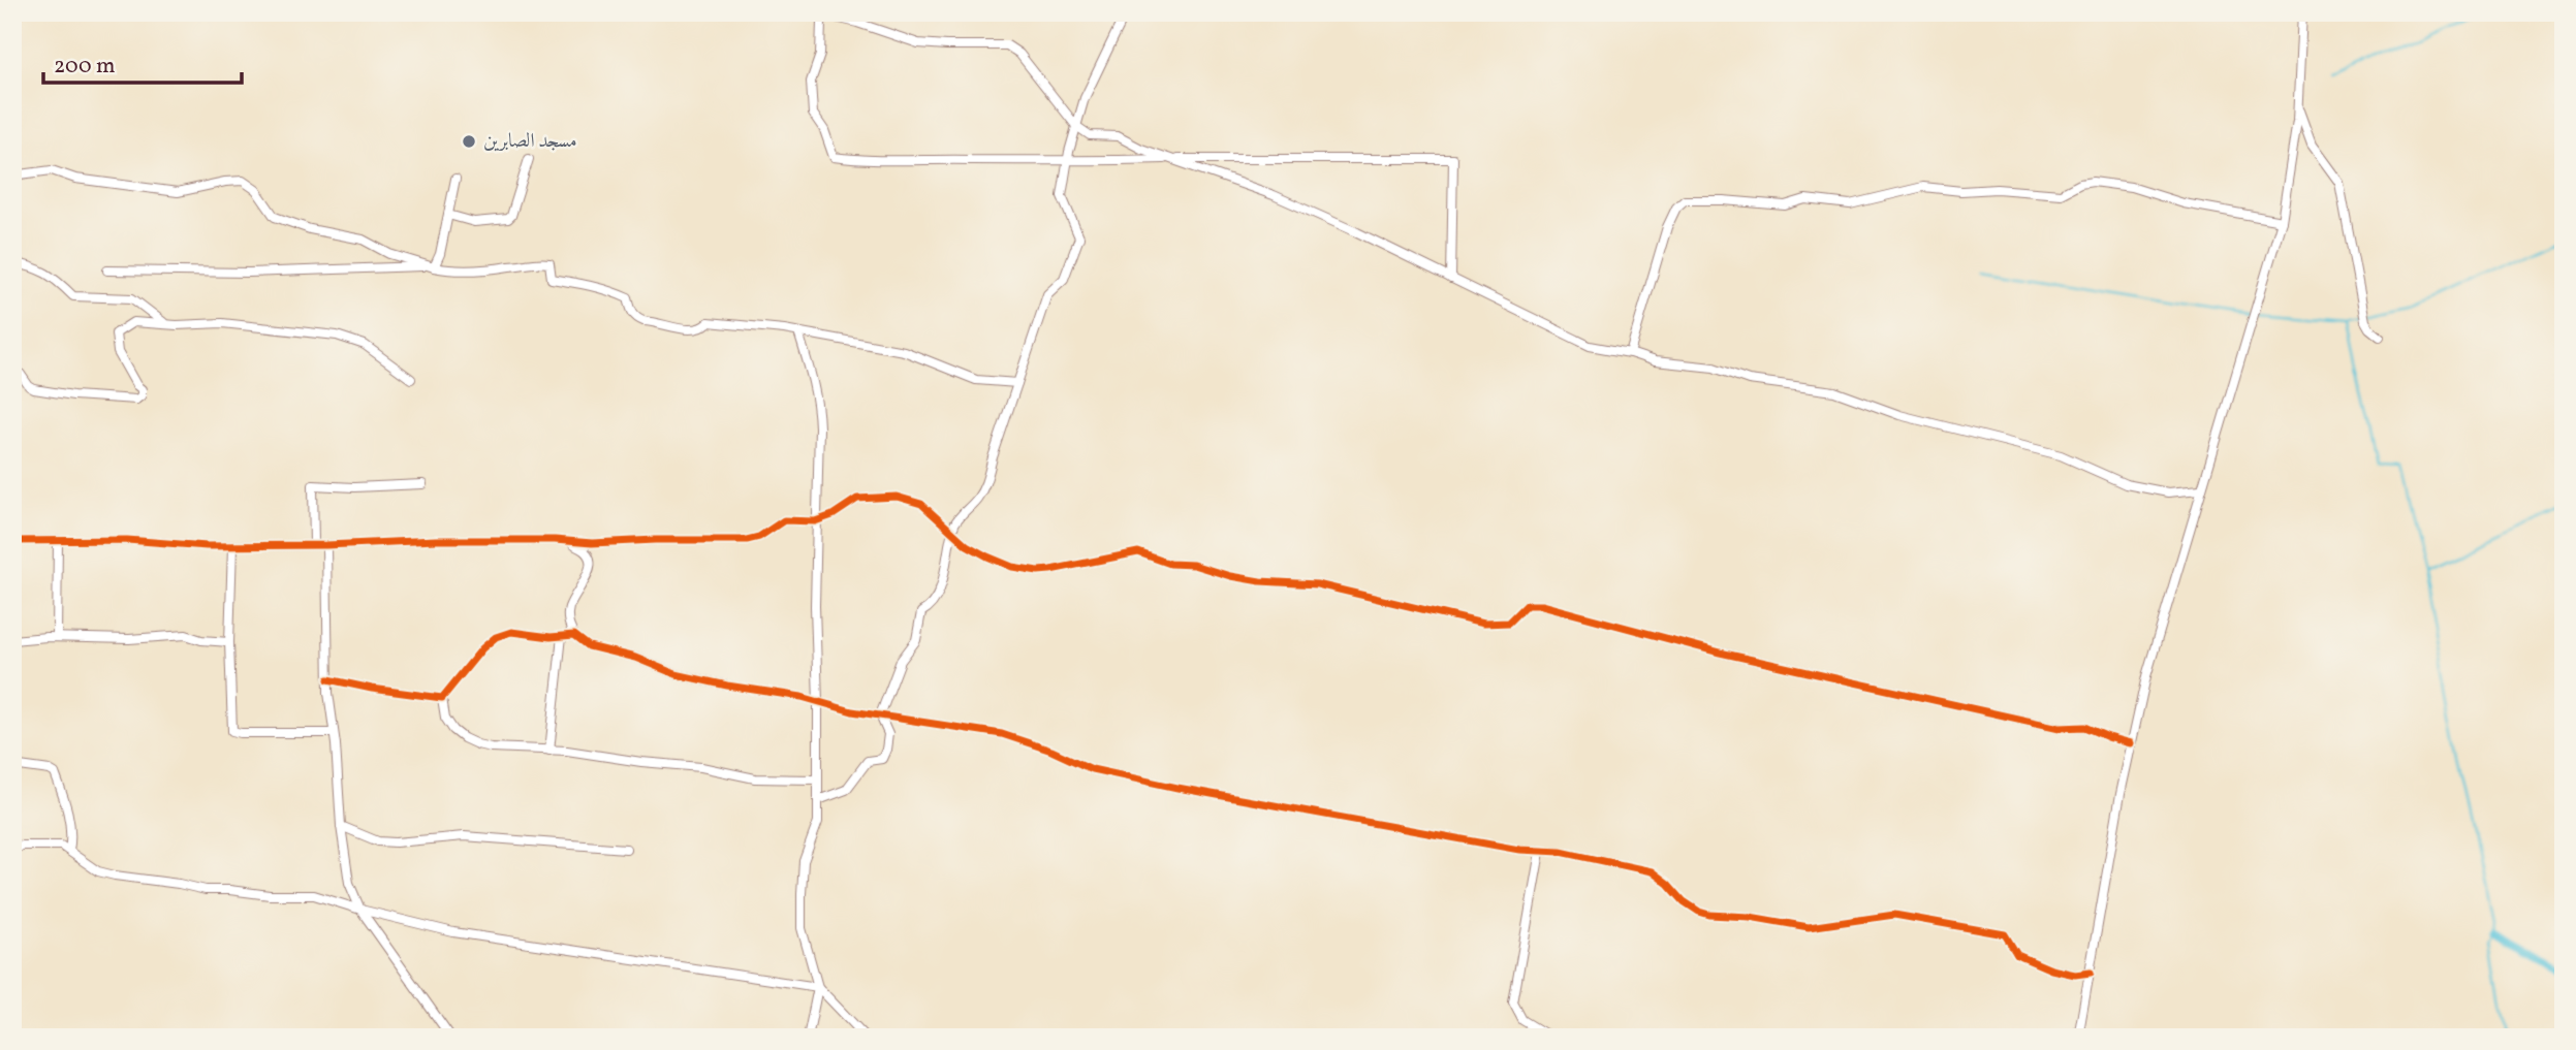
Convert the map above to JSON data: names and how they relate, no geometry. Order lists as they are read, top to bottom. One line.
{"places":["مسجد الصابرين"],"scale_bar":"200 m"}
